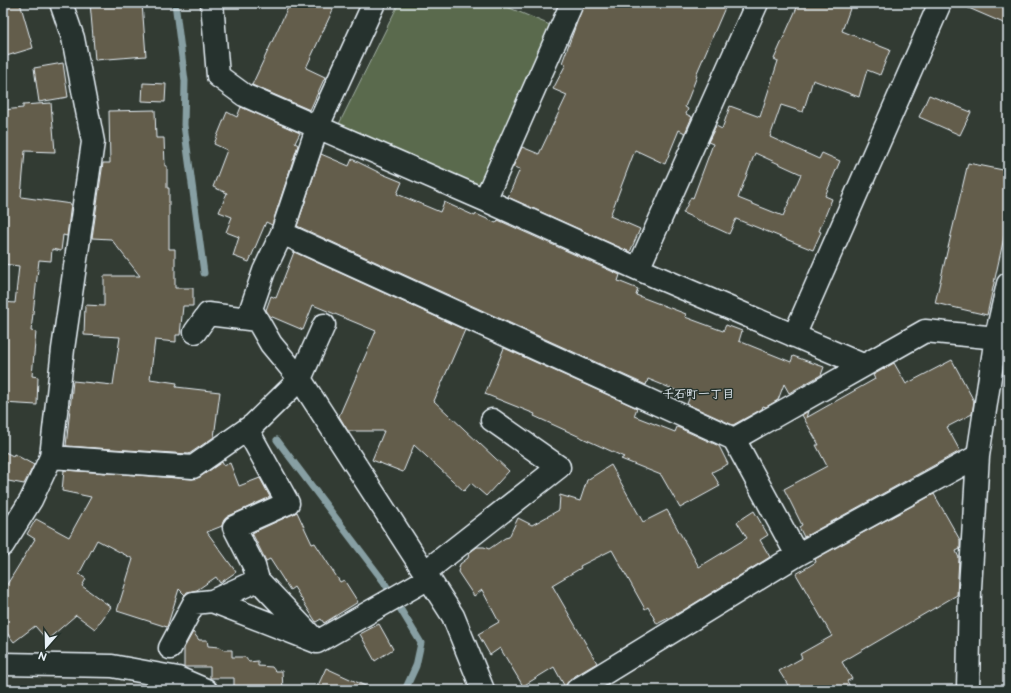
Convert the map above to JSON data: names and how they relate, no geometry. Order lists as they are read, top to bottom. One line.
{"districts":["千石町一丁目"],"north":"bottom"}
